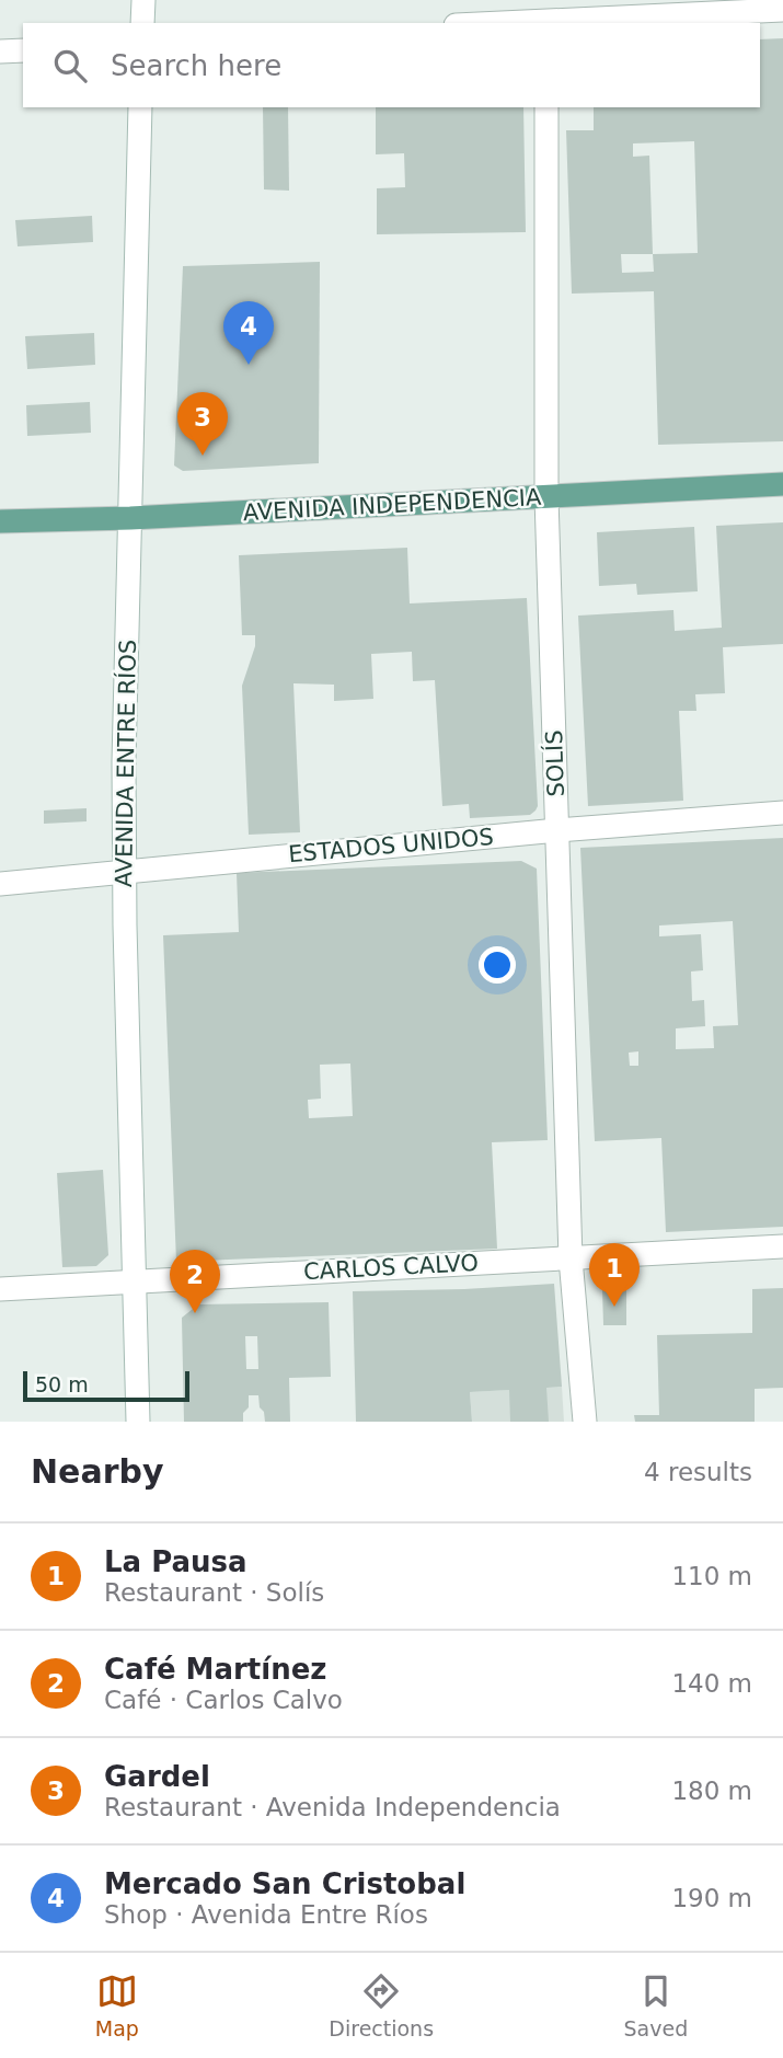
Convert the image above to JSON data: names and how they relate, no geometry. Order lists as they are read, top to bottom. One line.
{"streets":{"main road":["AVENIDA INDEPENDENCIA"],"street":["AVENIDA ENTRE RÍOS","SOLÍS","ESTADOS UNIDOS","CARLOS CALVO"]},"crossings":[["AVENIDA INDEPENDENCIA","AVENIDA ENTRE RÍOS"],["AVENIDA INDEPENDENCIA","SOLÍS"],["AVENIDA ENTRE RÍOS","ESTADOS UNIDOS"],["AVENIDA ENTRE RÍOS","CARLOS CALVO"],["SOLÍS","ESTADOS UNIDOS"],["SOLÍS","CARLOS CALVO"]],"scale_bar":"50 m","page":{"search":"Search here","pins":["4","3","1","2"],"scale":"50 m","heading":["Nearby","4 results"],"list":[{"mark":"1","name":"La Pausa","note":"Restaurant · Solís","value":"110 m"},{"mark":"2","name":"Café Martínez","note":"Café · Carlos Calvo","value":"140 m"},{"mark":"3","name":"Gardel","note":"Restaurant · Avenida Independencia","value":"180 m"},{"mark":"4","name":"Mercado San Cristobal","note":"Shop · Avenida Entre Ríos","value":"190 m"}],"nav":["Map","Directions","Saved"]}}
